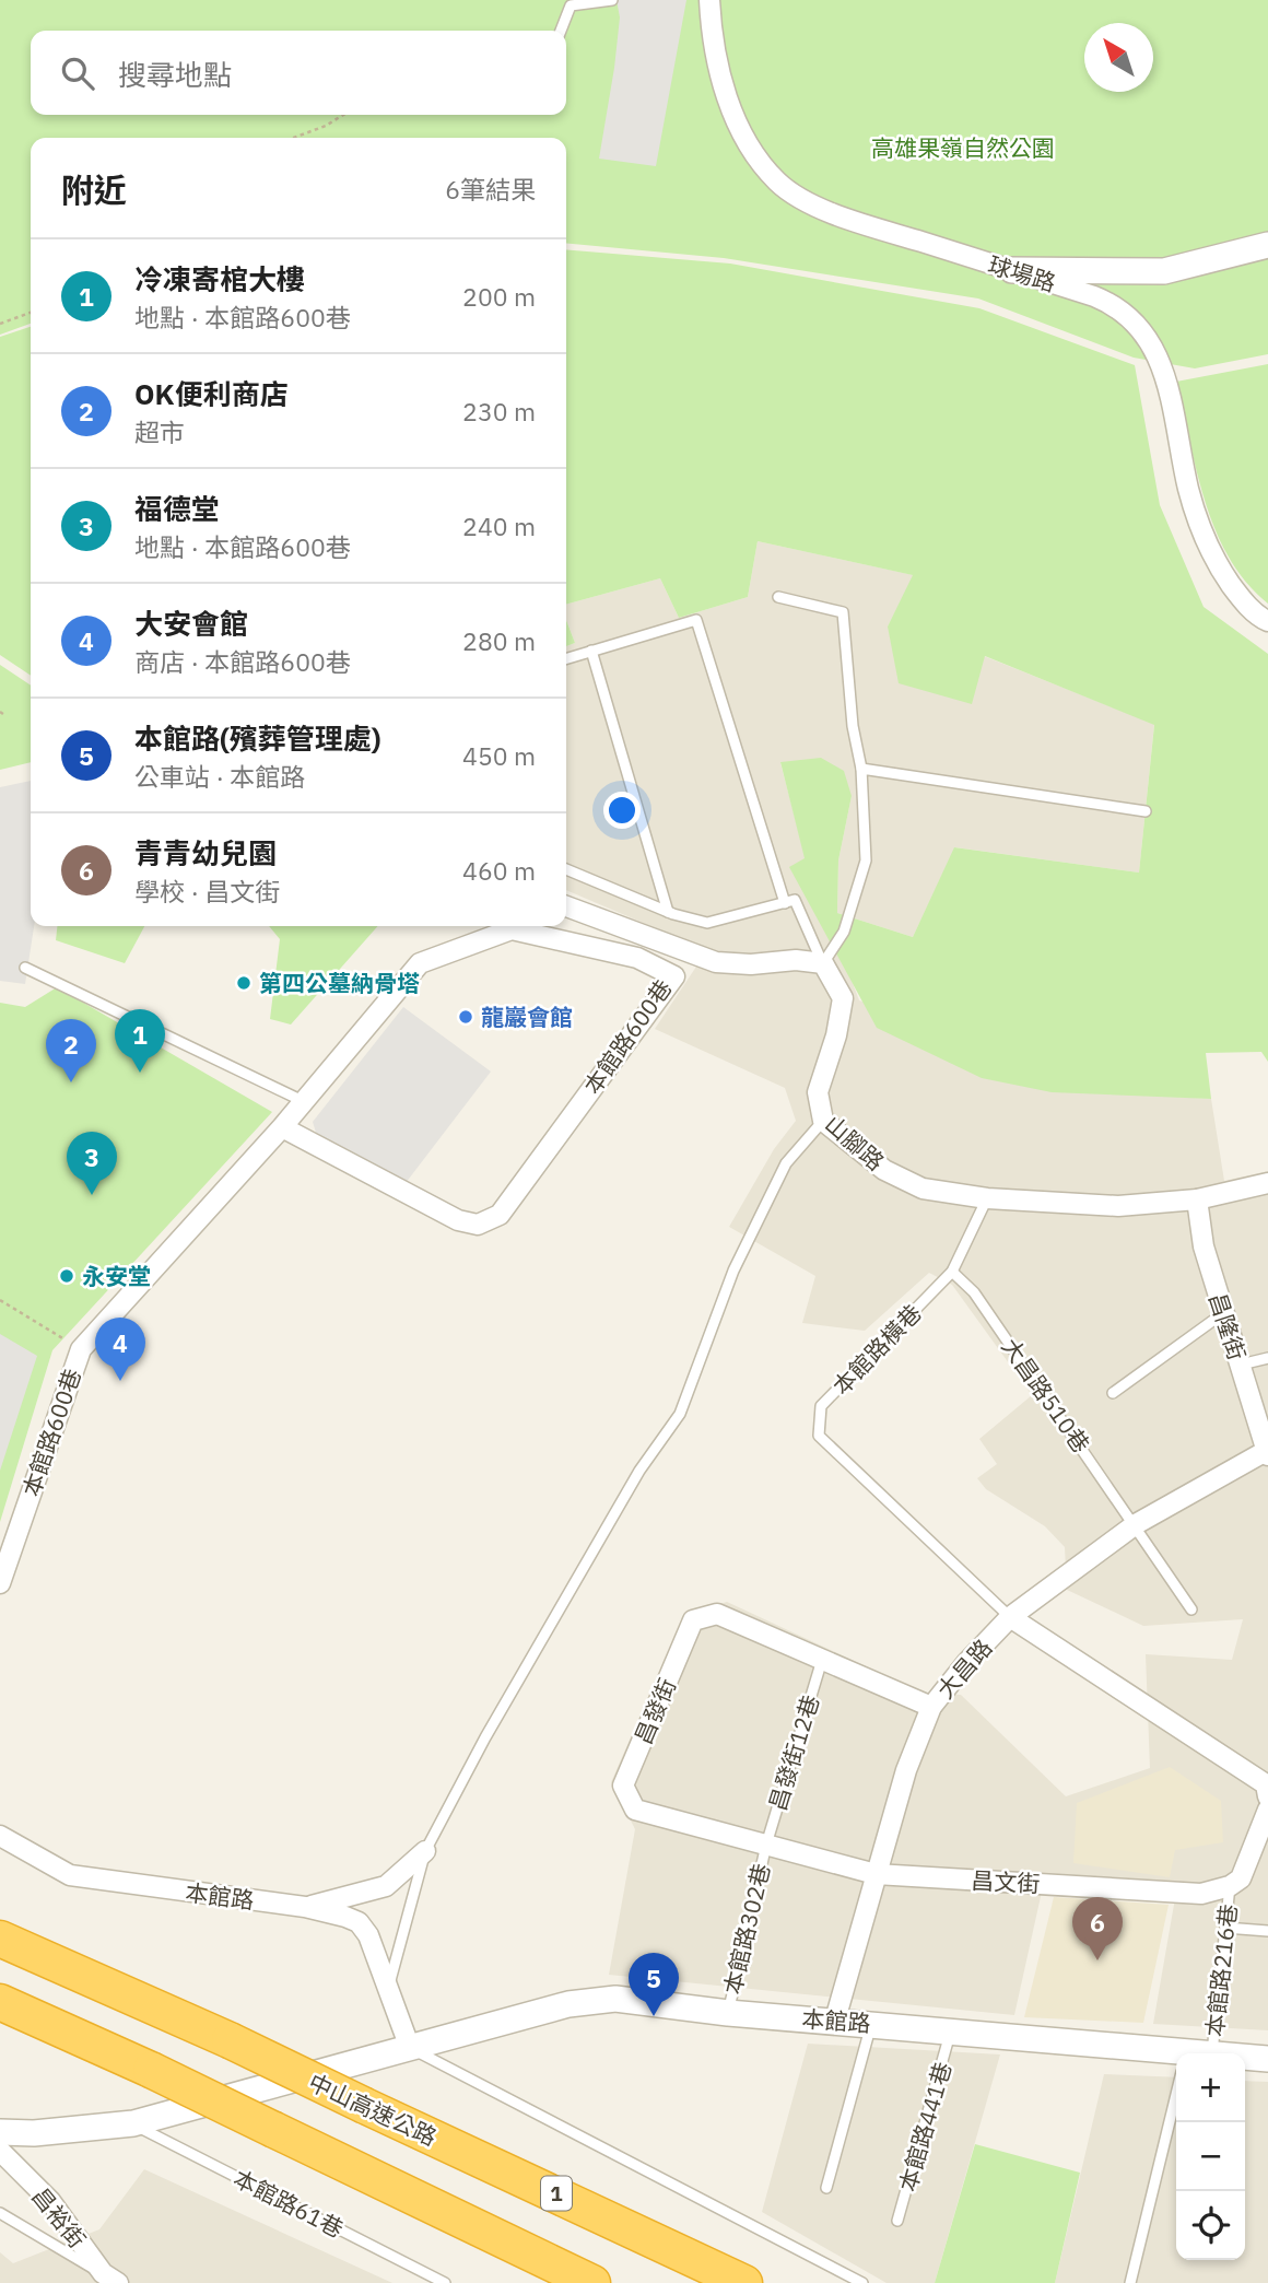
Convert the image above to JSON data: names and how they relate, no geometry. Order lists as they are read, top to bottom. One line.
{"streets":{"highway":["中山高速公路","1"],"street":["球場路","本館路600巷","山腳路","昌隆街","大昌路","昌發街","昌文街","本館路","昌裕街"],"lane":["本館路橫巷","大昌路510巷","昌發街12巷","本館路302巷","本館路216巷","本館路441巷","本館路61巷"]},"crossings":[["山腳路","昌隆街"],["山腳路","本館路橫巷"],["昌隆街","大昌路"],["本館路橫巷","大昌路510巷"],["本館路橫巷","大昌路"],["大昌路510巷","大昌路"],["大昌路","昌發街"],["大昌路","昌文街"],["大昌路","本館路"],["昌發街","昌發街12巷"],["昌發街","昌文街"],["昌發街","本館路302巷"],["昌發街12巷","本館路302巷"],["昌文街","本館路216巷"],["本館路","本館路302巷"],["本館路","本館路441巷"],["本館路","本館路61巷"]],"parks":["高雄果嶺自然公園"],"places":["第四公墓納骨塔","龍巖會館","永安堂"],"north":"top left","page":{"search":"搜尋地點","heading":["附近","6筆結果"],"list":[{"mark":"1","name":"冷凍寄棺大樓","note":"地點 · 本館路600巷","value":"200 m"},{"mark":"2","name":"OK便利商店","note":"超市","value":"230 m"},{"mark":"3","name":"福德堂","note":"地點 · 本館路600巷","value":"240 m"},{"mark":"4","name":"大安會館","note":"商店 · 本館路600巷","value":"280 m"},{"mark":"5","name":"本館路(殯葬管理處)","note":"公車站 · 本館路","value":"450 m"},{"mark":"6","name":"青青幼兒園","note":"學校 · 昌文街","value":"460 m"}],"pins":["1","2","3","4","6","5"],"map_buttons":["+","−"]}}
